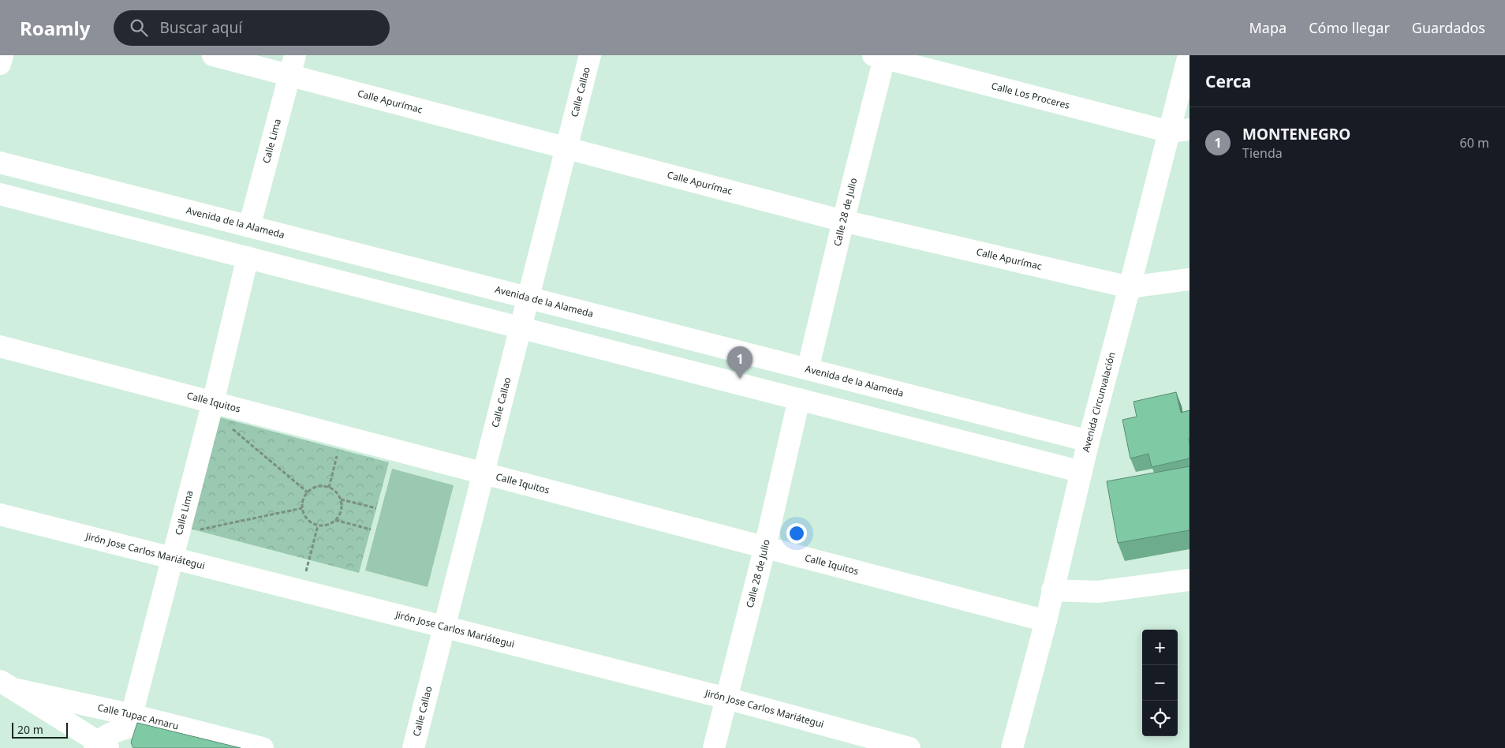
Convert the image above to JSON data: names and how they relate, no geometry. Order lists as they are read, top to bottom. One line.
{"streets":{"street":["Calle Callao","Calle Los Proceres","Calle Apurímac","Calle Lima","Calle 28 de Julio","Avenida de la Alameda","Avenida Circunvalación","Calle Iquitos","Jirón Jose Carlos Mariátegui","Calle Tupac Amaru"]},"crossings":[["Calle Callao","Calle Apurímac"],["Calle Callao","Avenida de la Alameda"],["Calle Callao","Calle Iquitos"],["Calle Callao","Jirón Jose Carlos Mariátegui"],["Calle Los Proceres","Calle 28 de Julio"],["Calle Los Proceres","Avenida Circunvalación"],["Calle Apurímac","Calle Lima"],["Calle Apurímac","Calle 28 de Julio"],["Calle Apurímac","Avenida Circunvalación"],["Calle Lima","Avenida de la Alameda"],["Calle Lima","Calle Iquitos"],["Calle Lima","Jirón Jose Carlos Mariátegui"],["Calle Lima","Calle Tupac Amaru"],["Calle 28 de Julio","Avenida de la Alameda"],["Calle 28 de Julio","Calle Iquitos"],["Calle 28 de Julio","Jirón Jose Carlos Mariátegui"],["Avenida de la Alameda","Avenida Circunvalación"],["Avenida Circunvalación","Calle Iquitos"]],"scale_bar":"20 m","page":{"header":"Roamly","search":"Buscar aquí","nav":["Mapa","Cómo llegar","Guardados"],"heading":"Cerca","list":[{"mark":"1","name":"MONTENEGRO","note":"Tienda","value":"60 m"}],"pins":"1","map_buttons":["+","−"],"scale":"20 m"}}
